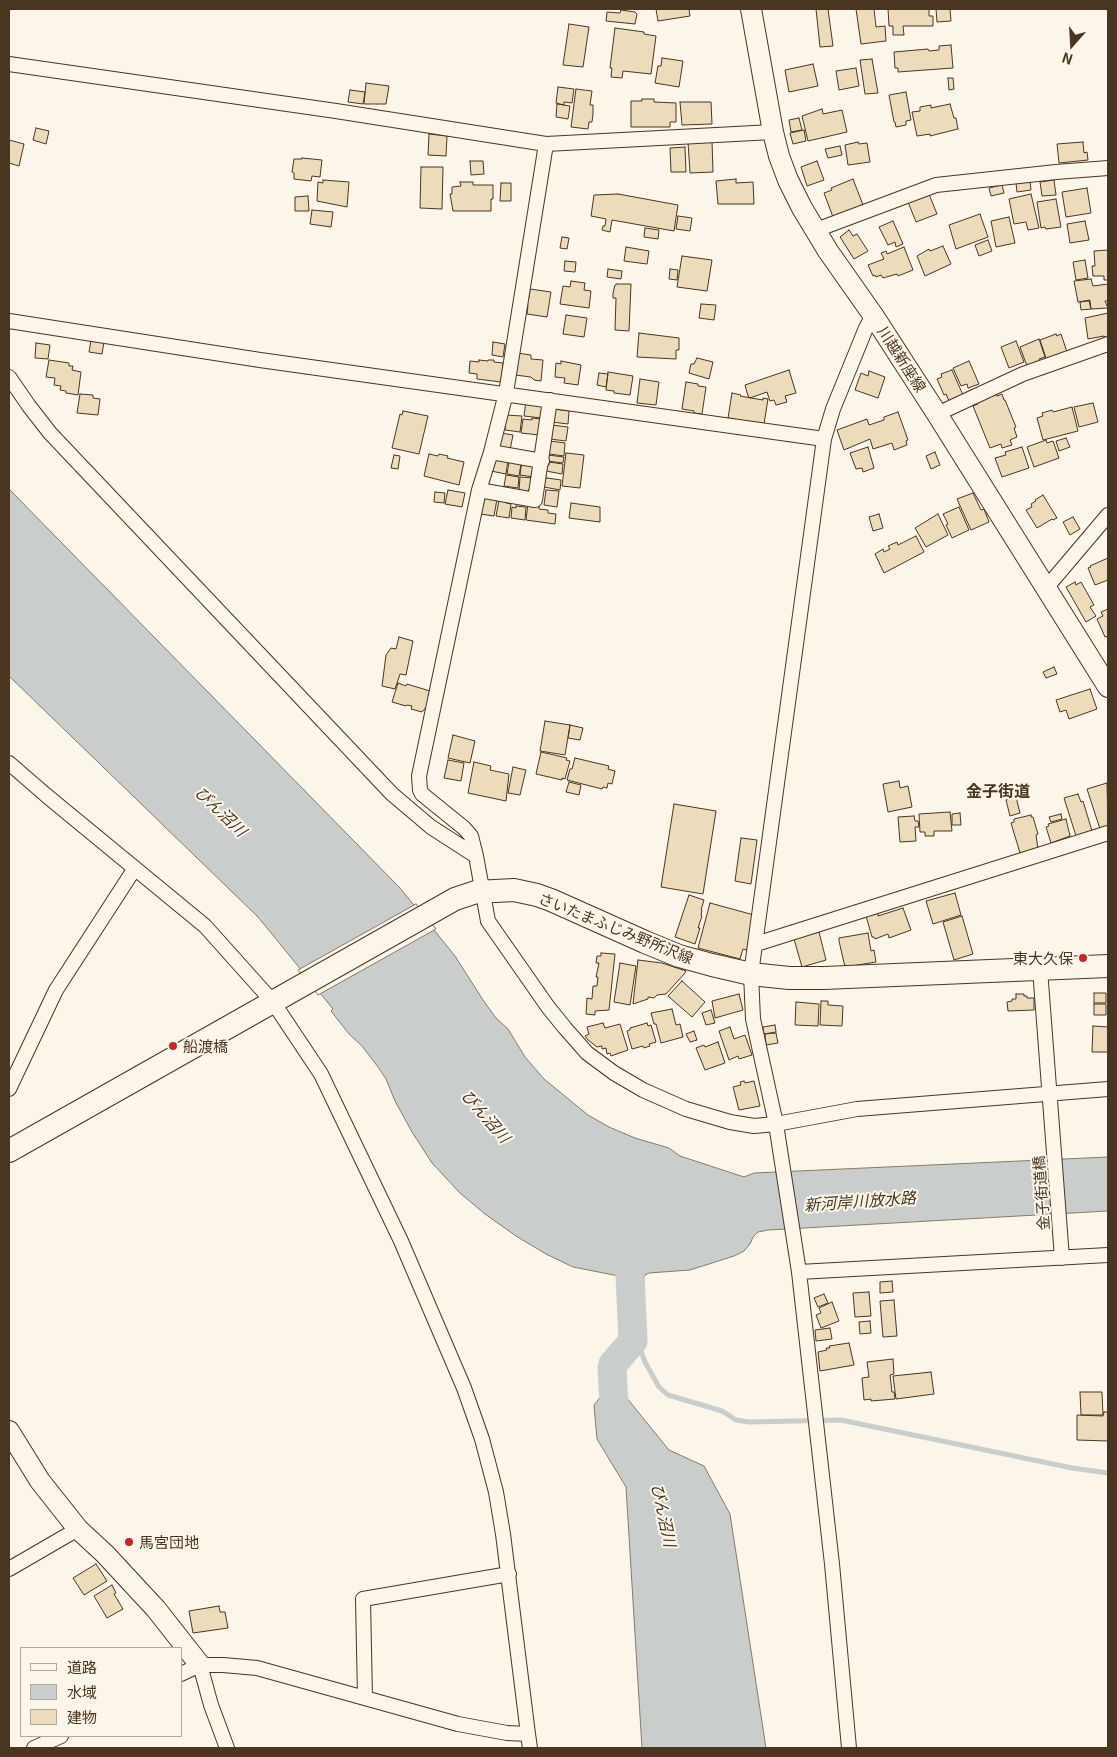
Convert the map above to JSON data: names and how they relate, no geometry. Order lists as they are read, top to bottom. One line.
{"streets":{"main road":["川越新座線","さいたまふじみ野所沢線"],"street":["金子街道橋"]},"crossings":[["さいたまふじみ野所沢線","金子街道橋"]],"districts":["金子街道"],"water":["びん沼川","新河岸川放水路"],"places":["東大久保","船渡橋","馬宮団地"],"legend":["道路","水域","建物"],"north":"bottom"}
